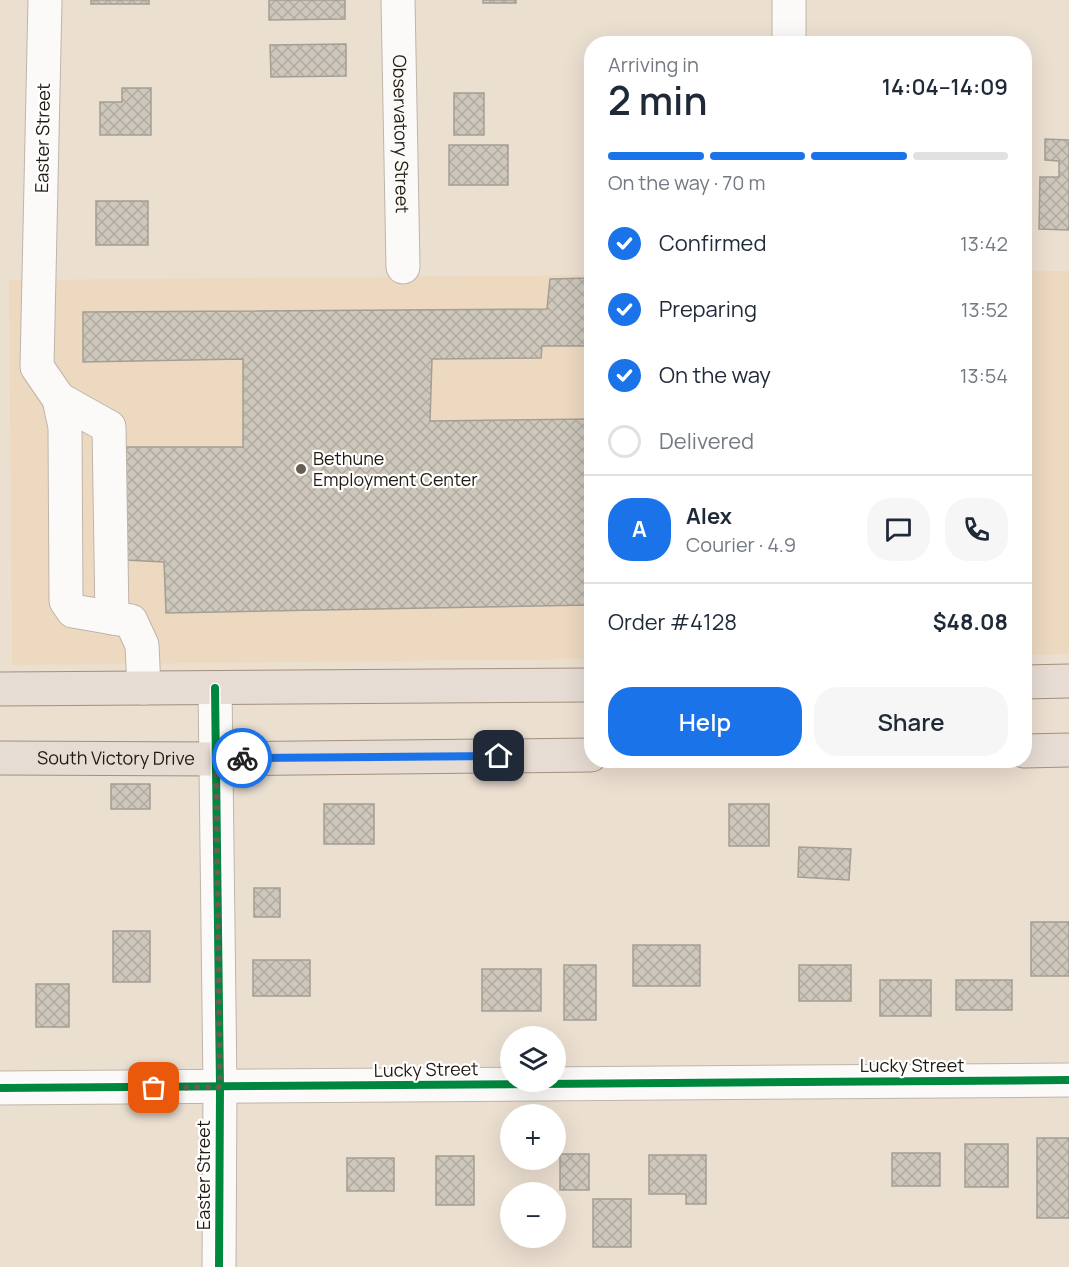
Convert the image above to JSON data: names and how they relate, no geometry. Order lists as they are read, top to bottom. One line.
{"streets":{"main road":["South Victory Drive"],"street":["Observatory Street","Easter Street","Lucky Street"]},"crossings":[["Easter Street","South Victory Drive"],["Easter Street","Lucky Street"]],"places":["Bethune Employment Center"],"page":{"heading":["2 min","Arriving in","14:04–14:09"],"panel":["Alex","Courier · 4.9","Order #4128","$48.08"],"bar":"On the way · 70 m","list":[["Confirmed","13:42"],["Preparing","13:52"],["On the way","13:54"],"Delivered"],"round":"A","buttons":["Help","Share"],"map_buttons":["+","−"]}}
